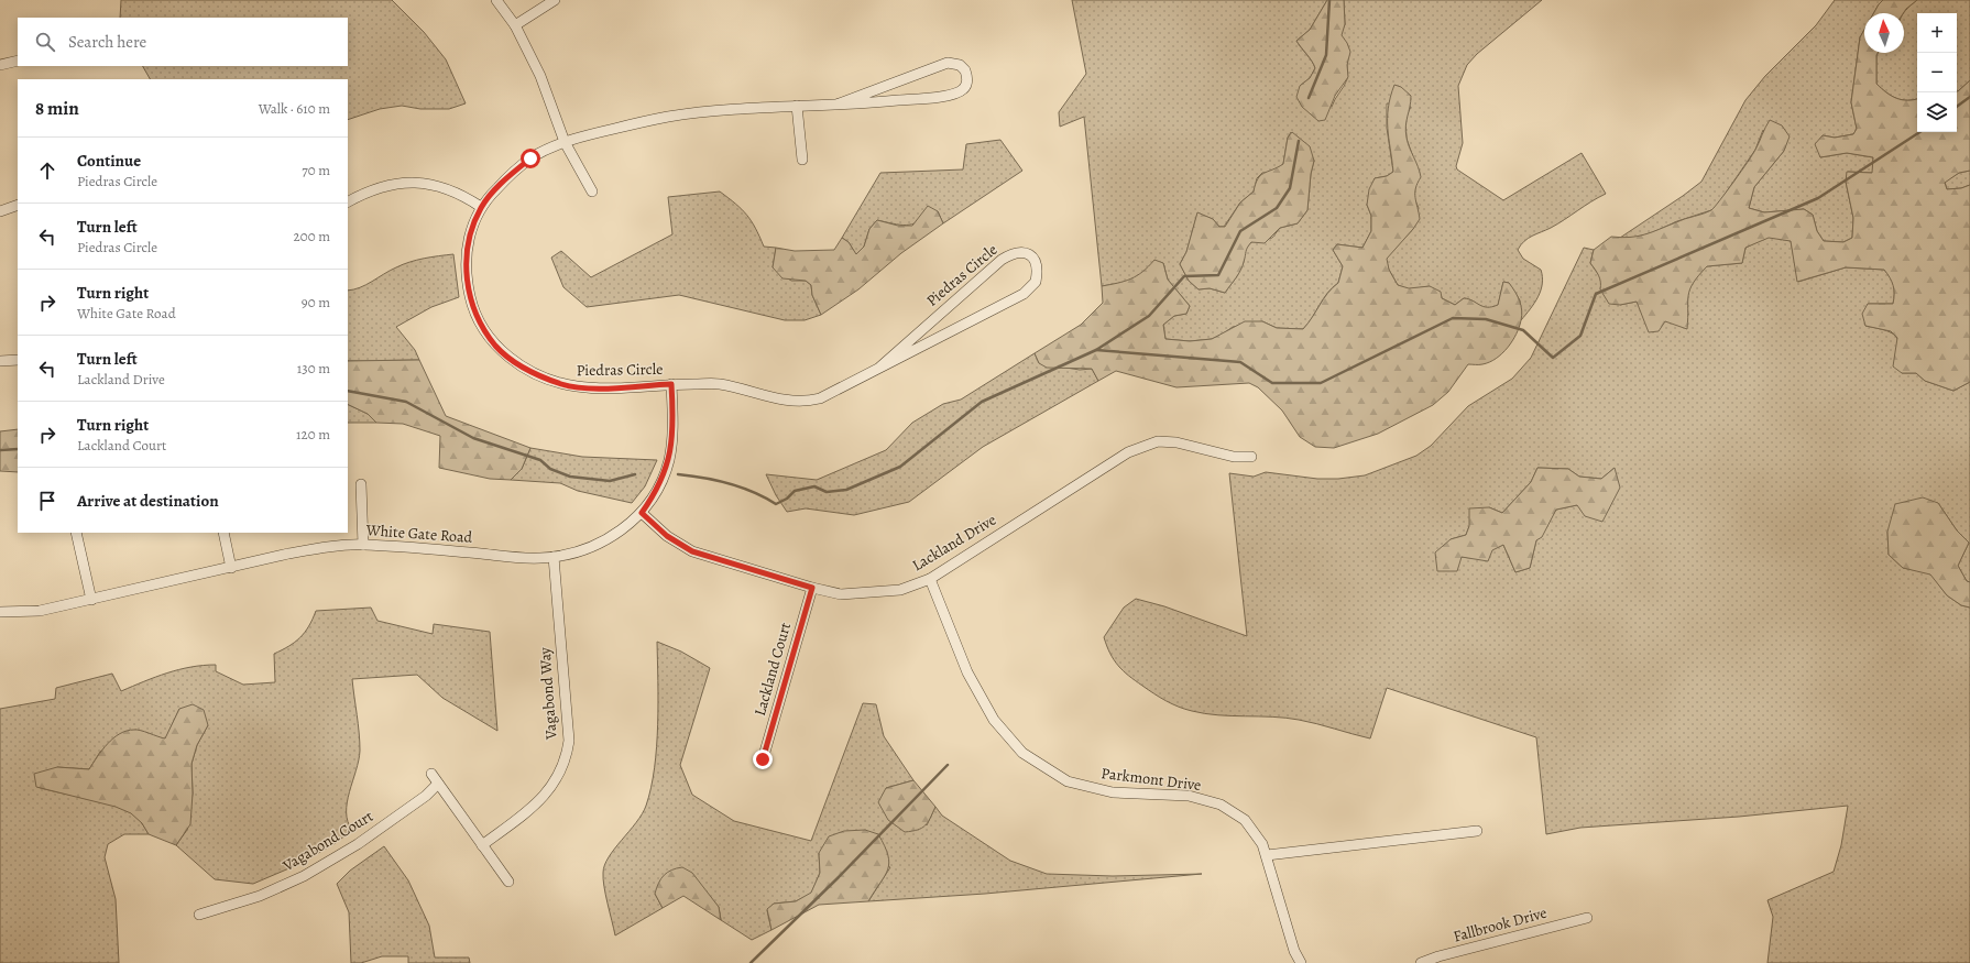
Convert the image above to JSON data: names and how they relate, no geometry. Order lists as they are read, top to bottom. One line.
{"streets":{"street":["Piedras Circle","White Gate Road","Lackland Drive","Lackland Court","Vagabond Way","Parkmont Drive","Vagabond Court","Fallbrook Drive"]},"crossings":[["Piedras Circle","White Gate Road"],["White Gate Road","Lackland Drive"],["White Gate Road","Vagabond Way"],["Lackland Drive","Lackland Court"],["Lackland Drive","Parkmont Drive"]],"north":"top","page":{"map_buttons":["+","−"],"search":"Search here","heading":["8 min","Walk · 610 m"],"list":[["Continue","Piedras Circle","70 m"],["Turn left","Piedras Circle","200 m"],["Turn right","White Gate Road","90 m"],["Turn left","Lackland Drive","130 m"],["Turn right","Lackland Court","120 m"],"Arrive at destination"]}}
